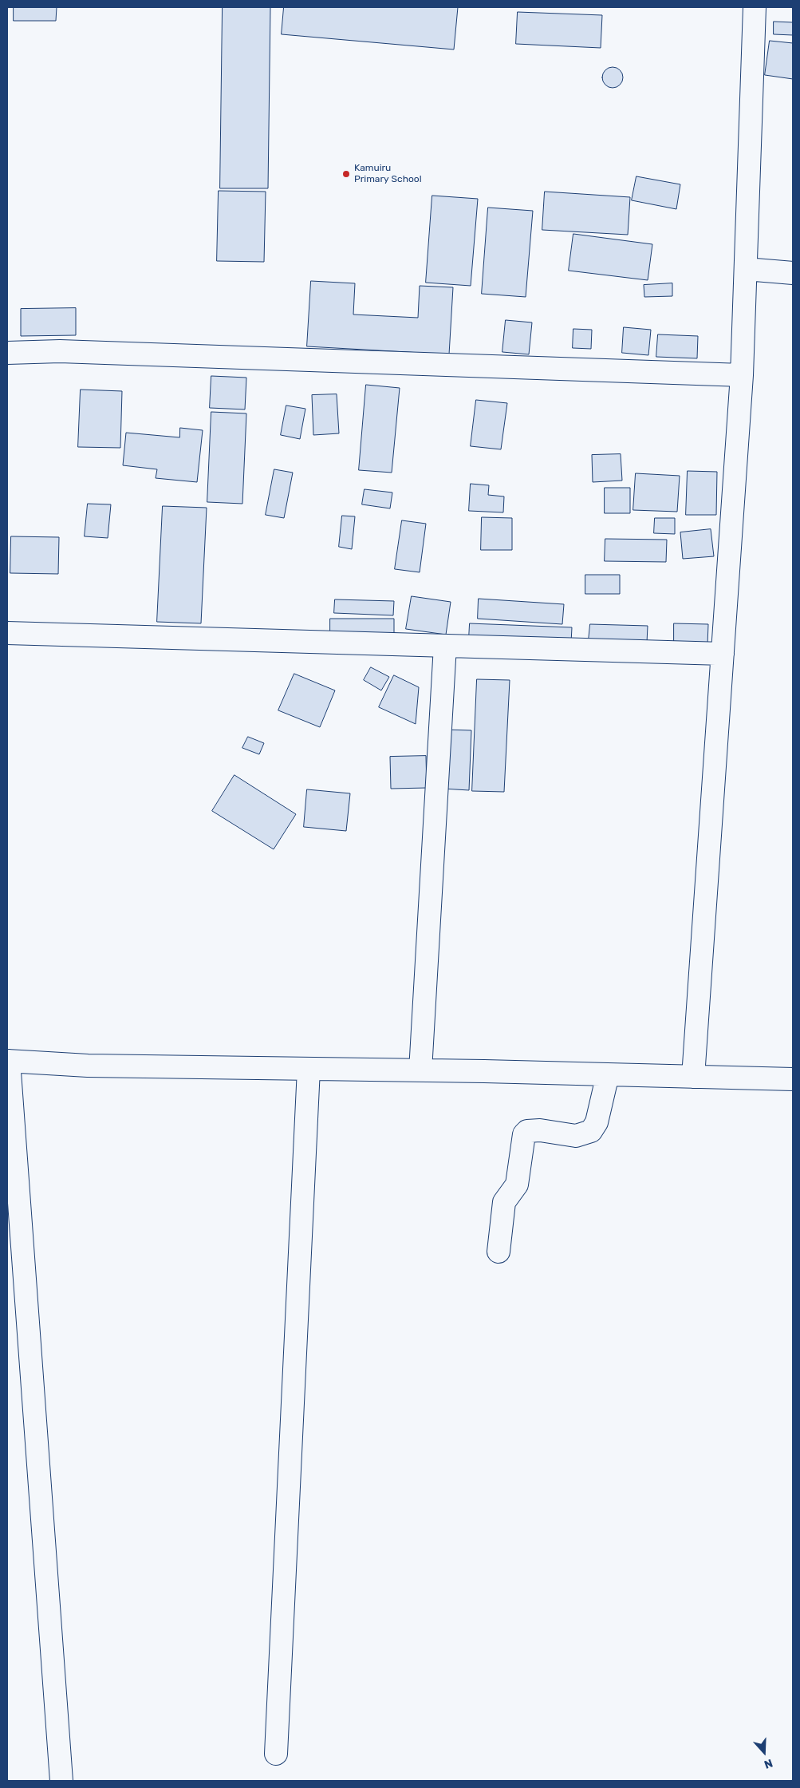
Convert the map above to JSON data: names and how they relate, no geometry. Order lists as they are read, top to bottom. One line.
{"places":["Kamuiru Primary School"],"north":"bottom"}
